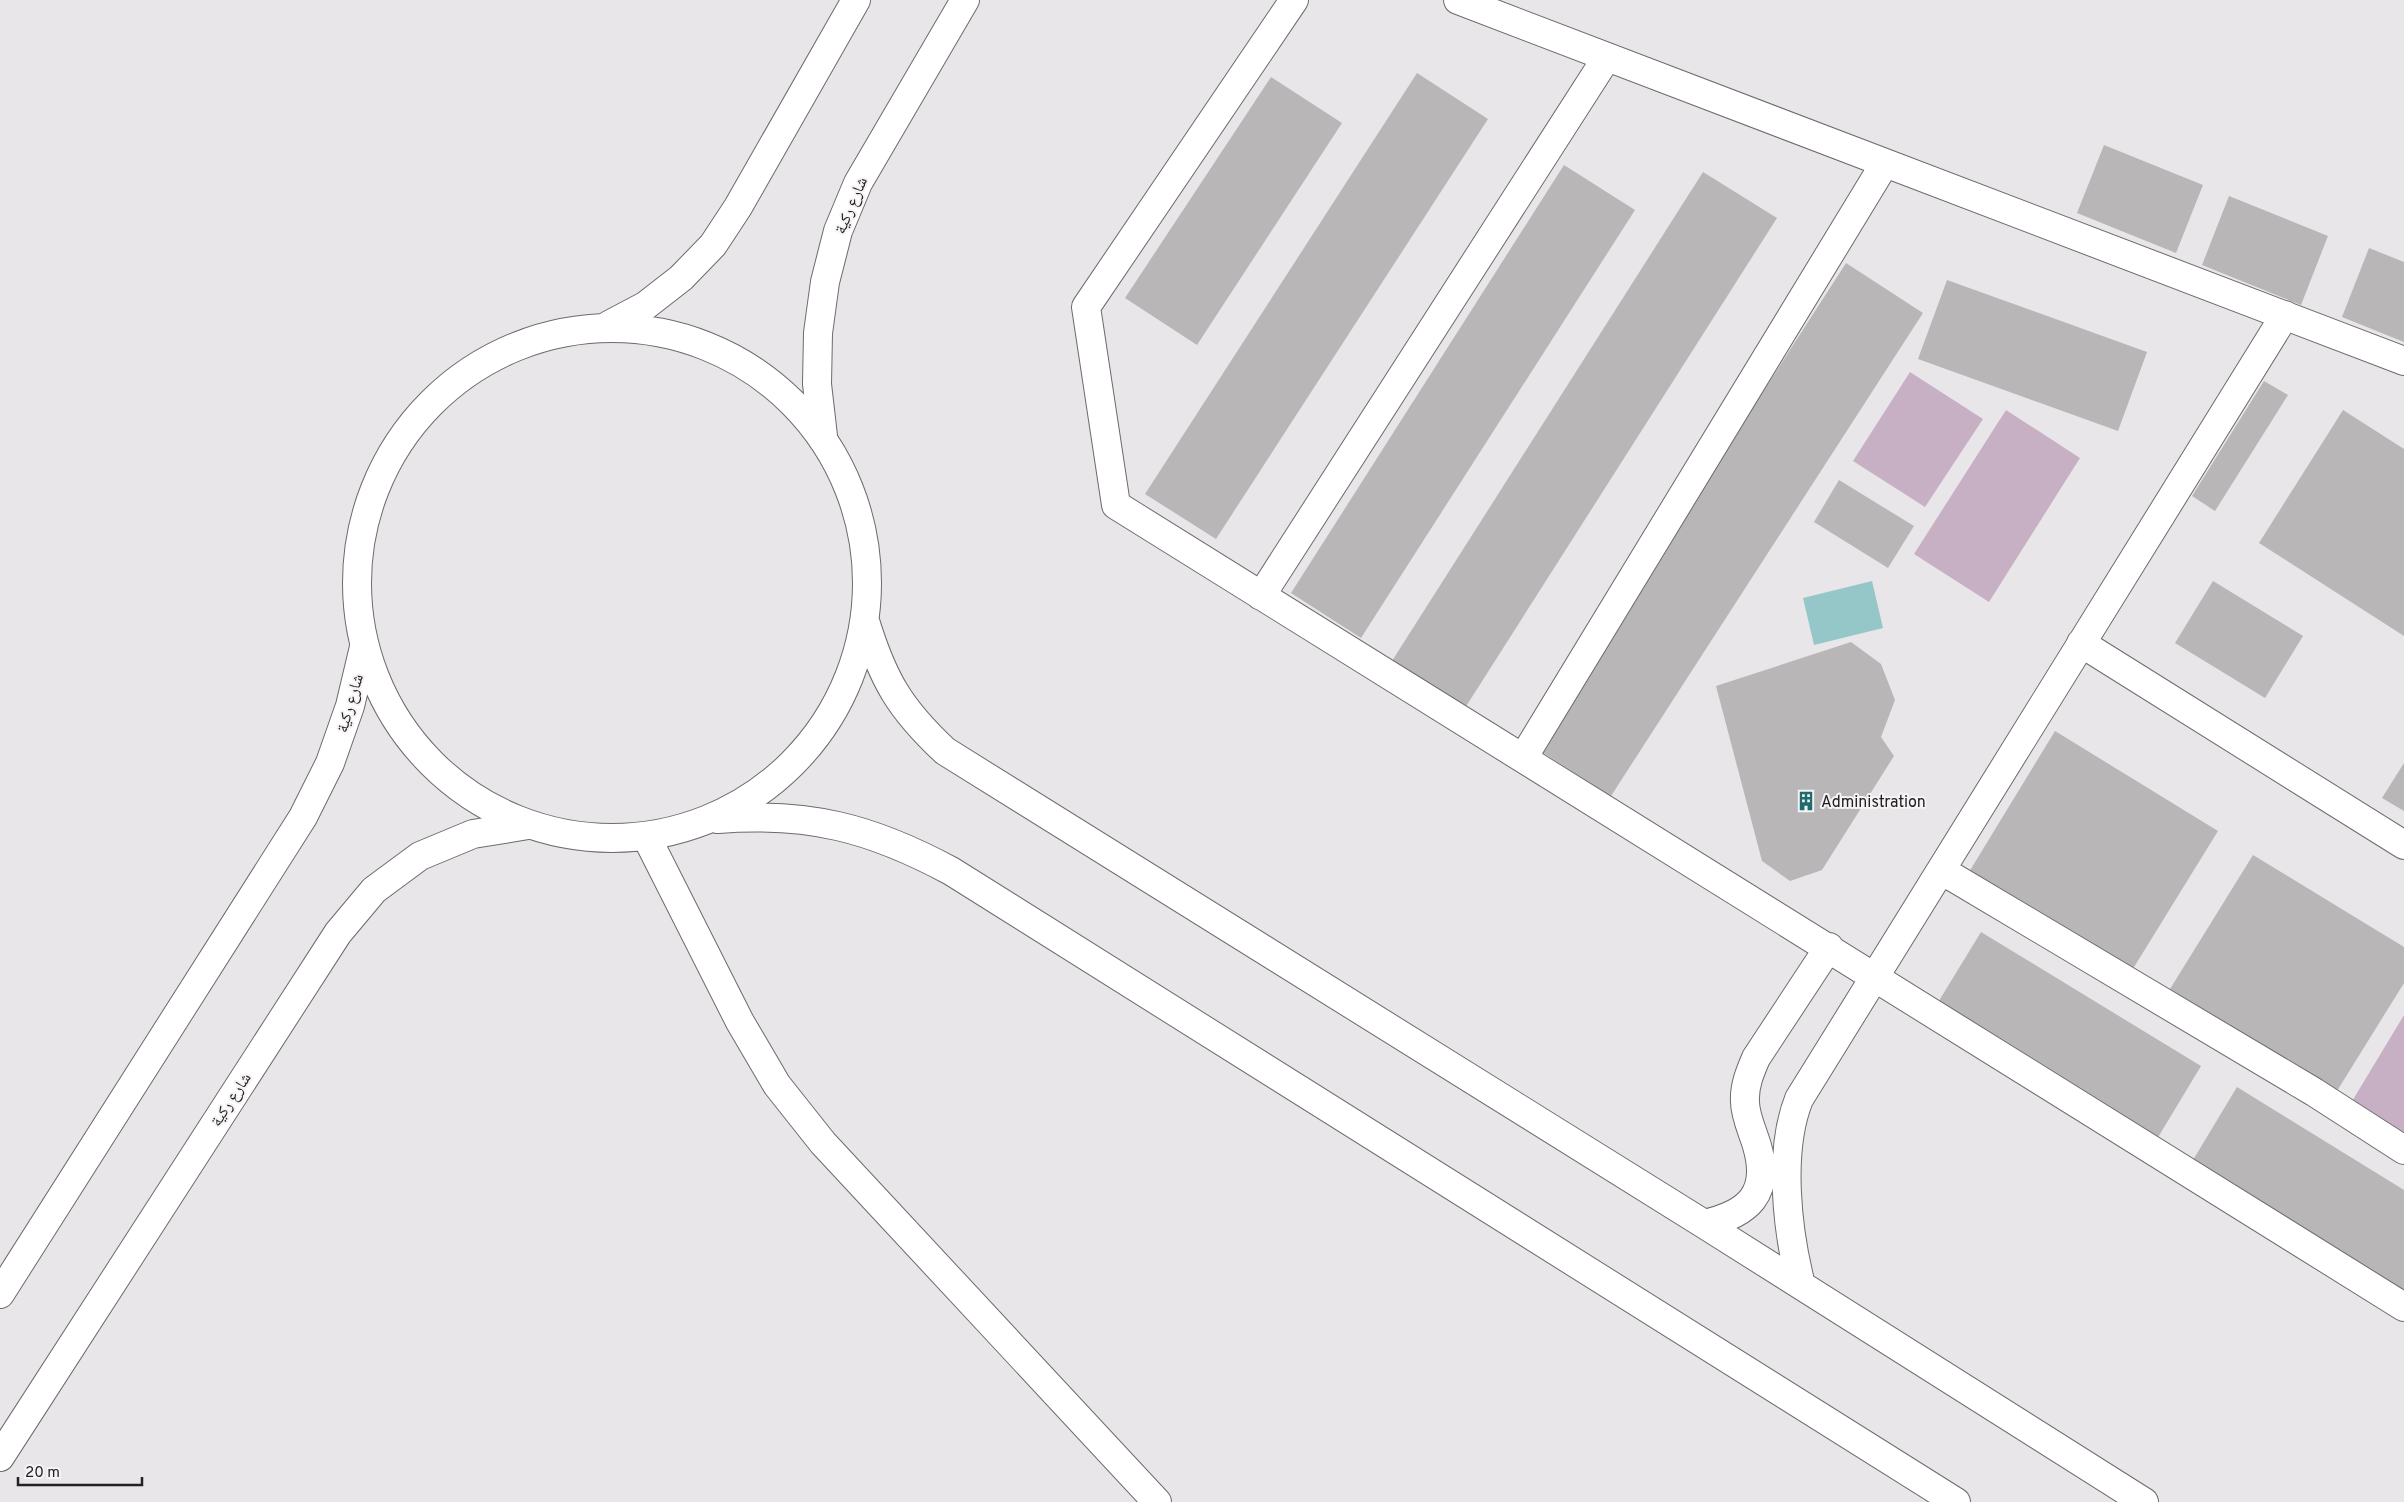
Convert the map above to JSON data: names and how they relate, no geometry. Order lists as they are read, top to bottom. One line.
{"streets":{"street":["شارع ركية"]},"places":{"building":["Administration"]},"scale_bar":"20 m"}
